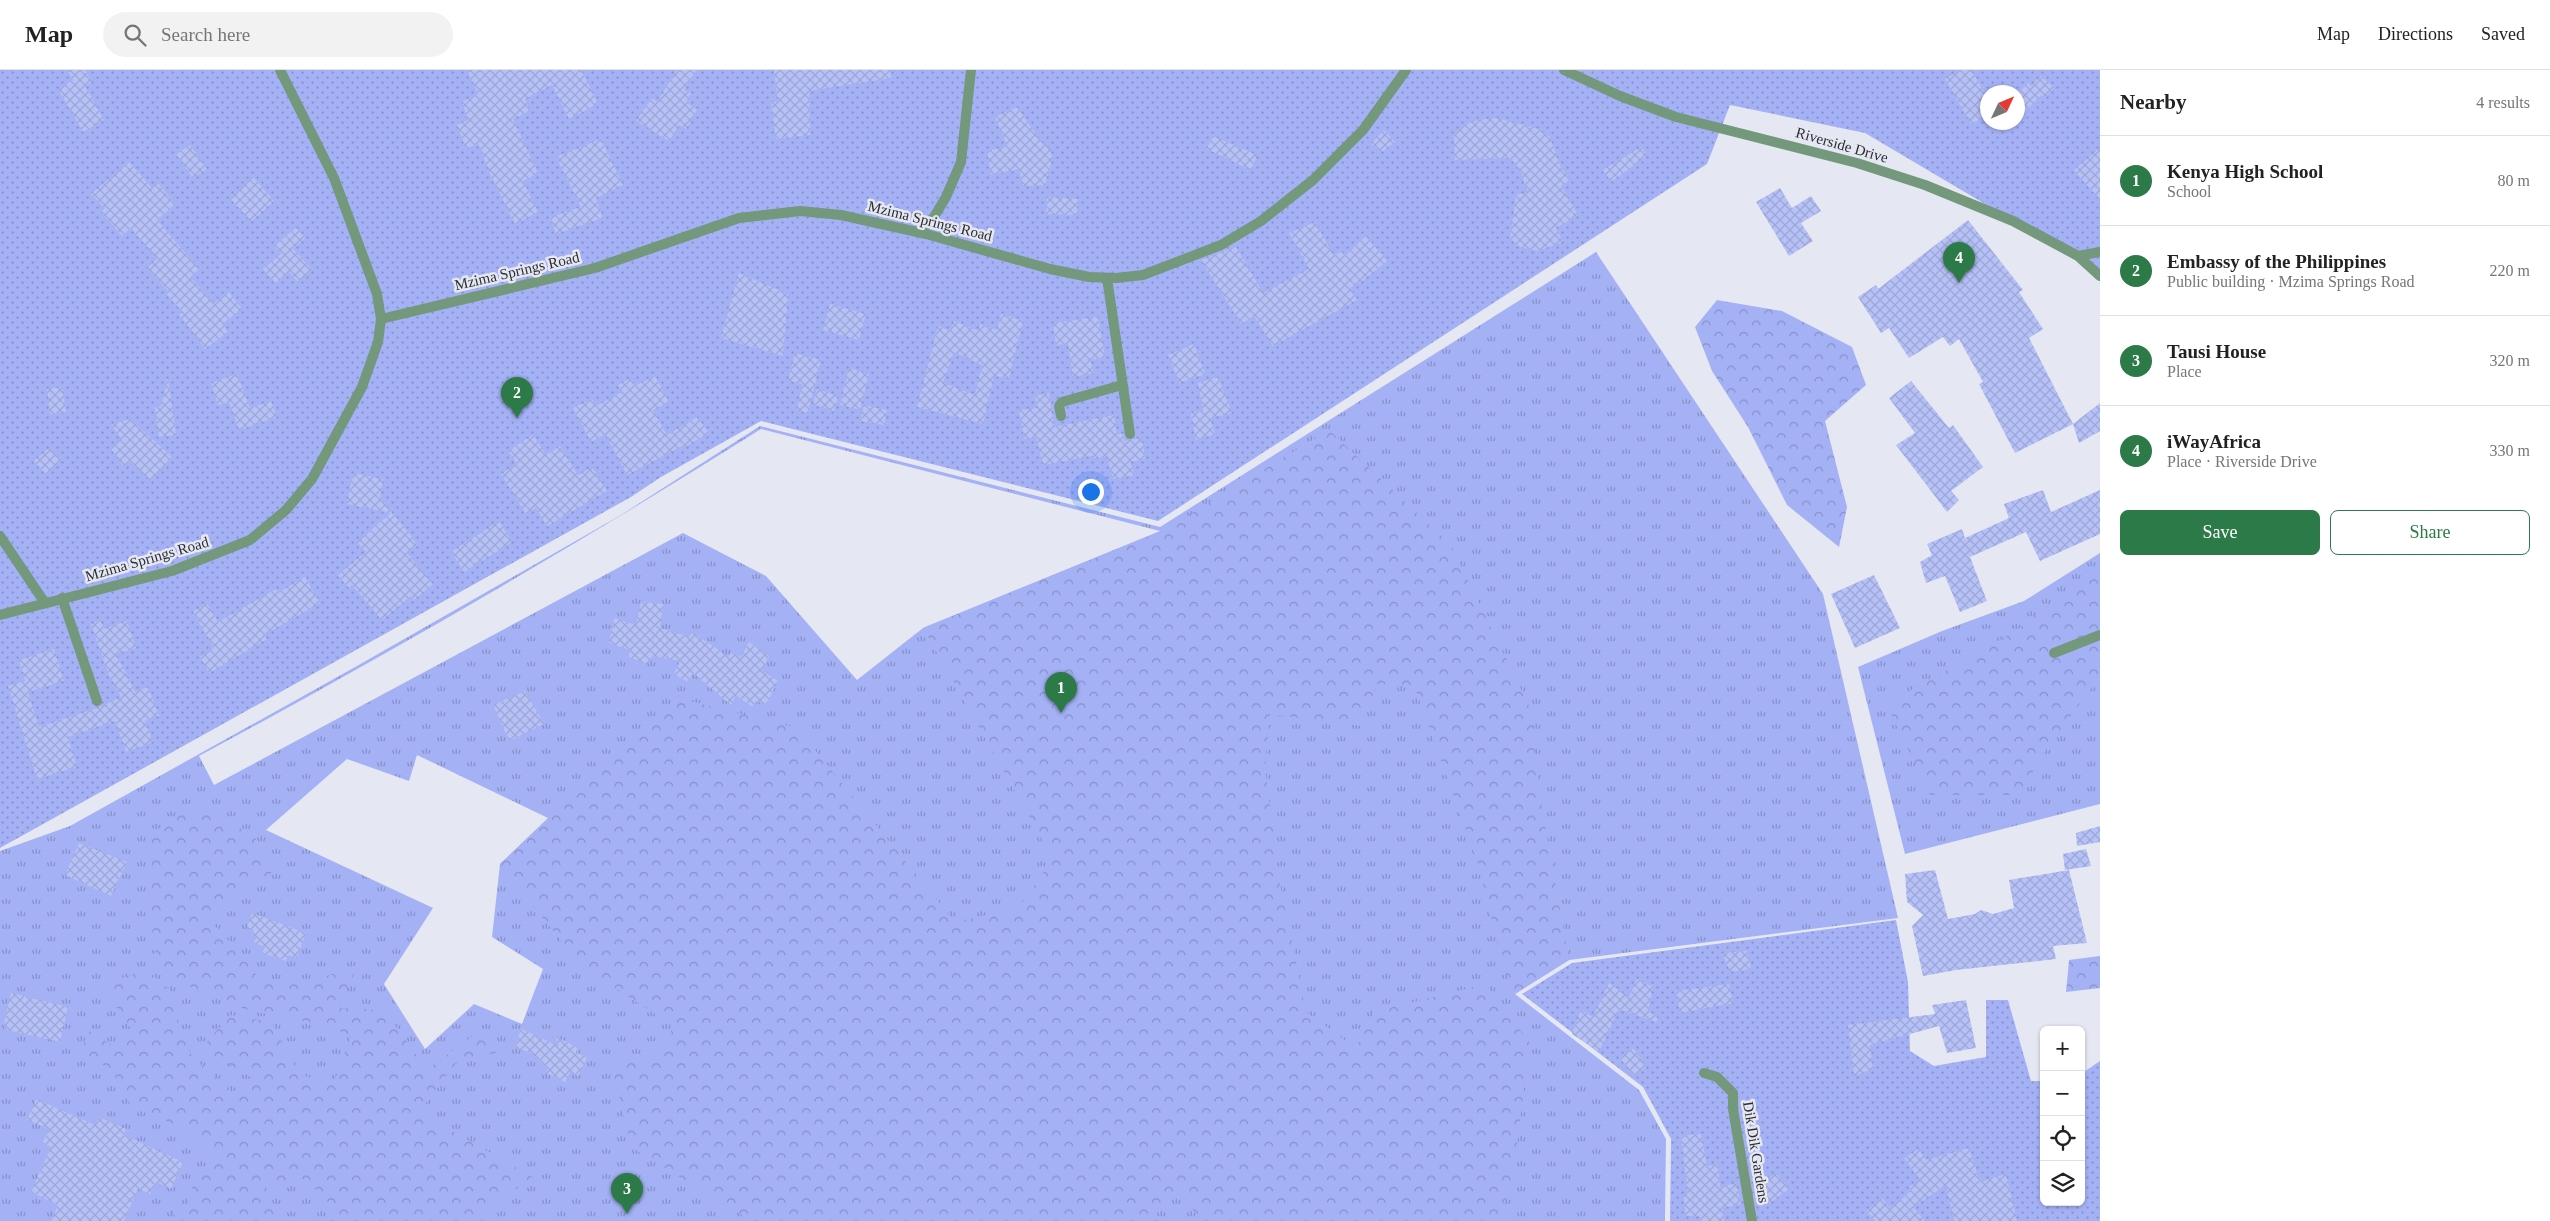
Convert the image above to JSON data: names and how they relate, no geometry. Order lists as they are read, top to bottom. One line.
{"streets":{"street":["Riverside Drive","Mzima Springs Road","Dik Dik Gardens"]},"north":"top right","page":{"header":"Map","search":"Search here","nav":["Map","Directions","Saved"],"heading":["Nearby","4 results"],"list":[{"mark":"1","name":"Kenya High School","note":"School","value":"80 m"},{"mark":"2","name":"Embassy of the Philippines","note":"Public building · Mzima Springs Road","value":"220 m"},{"mark":"3","name":"Tausi House","note":"Place","value":"320 m"},{"mark":"4","name":"iWayAfrica","note":"Place · Riverside Drive","value":"330 m"}],"pins":["4","2","1","3"],"buttons":["Save","Share"],"map_buttons":["+","−"]}}
